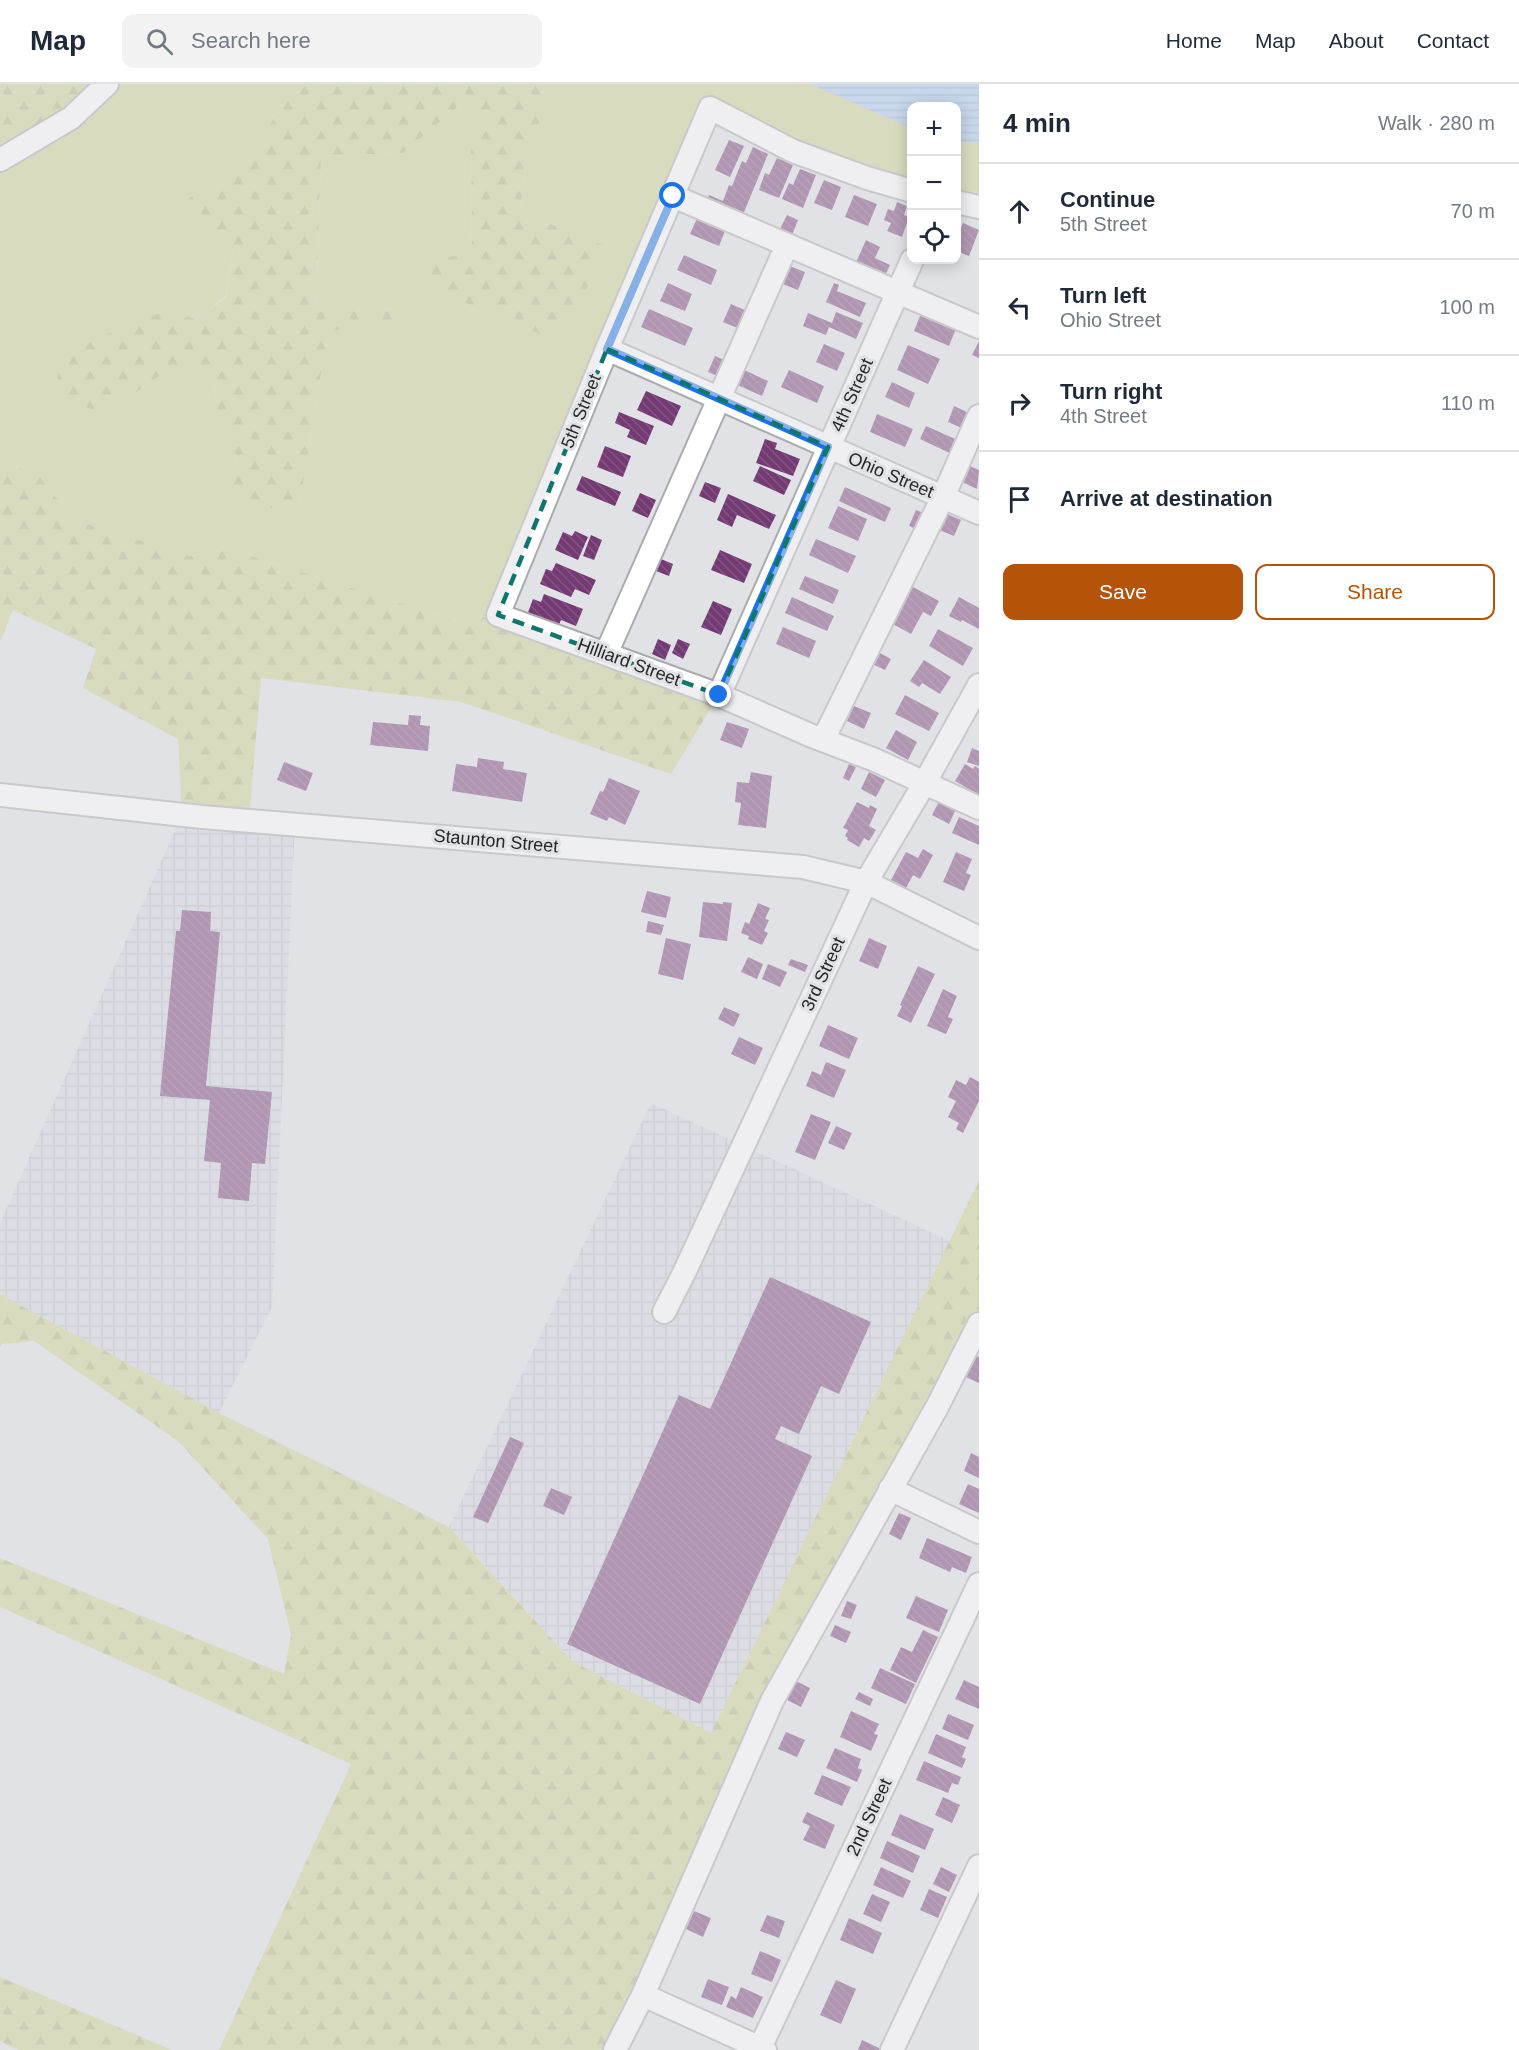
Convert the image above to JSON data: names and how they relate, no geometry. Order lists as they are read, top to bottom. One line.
{"streets":{"street":["4th Street","5th Street","Ohio Street","Hilliard Street","Staunton Street","3rd Street","2nd Street"]},"crossings":[["4th Street","Ohio Street"],["4th Street","Hilliard Street"],["5th Street","Ohio Street"],["5th Street","Hilliard Street"],["Hilliard Street","3rd Street"],["Staunton Street","3rd Street"]],"page":{"header":"Map","search":"Search here","nav":["Home","Map","About","Contact"],"heading":["4 min","Walk · 280 m"],"map_buttons":["+","−"],"list":[["Continue","5th Street","70 m"],["Turn left","Ohio Street","100 m"],["Turn right","4th Street","110 m"],"Arrive at destination"],"buttons":["Save","Share"]}}
